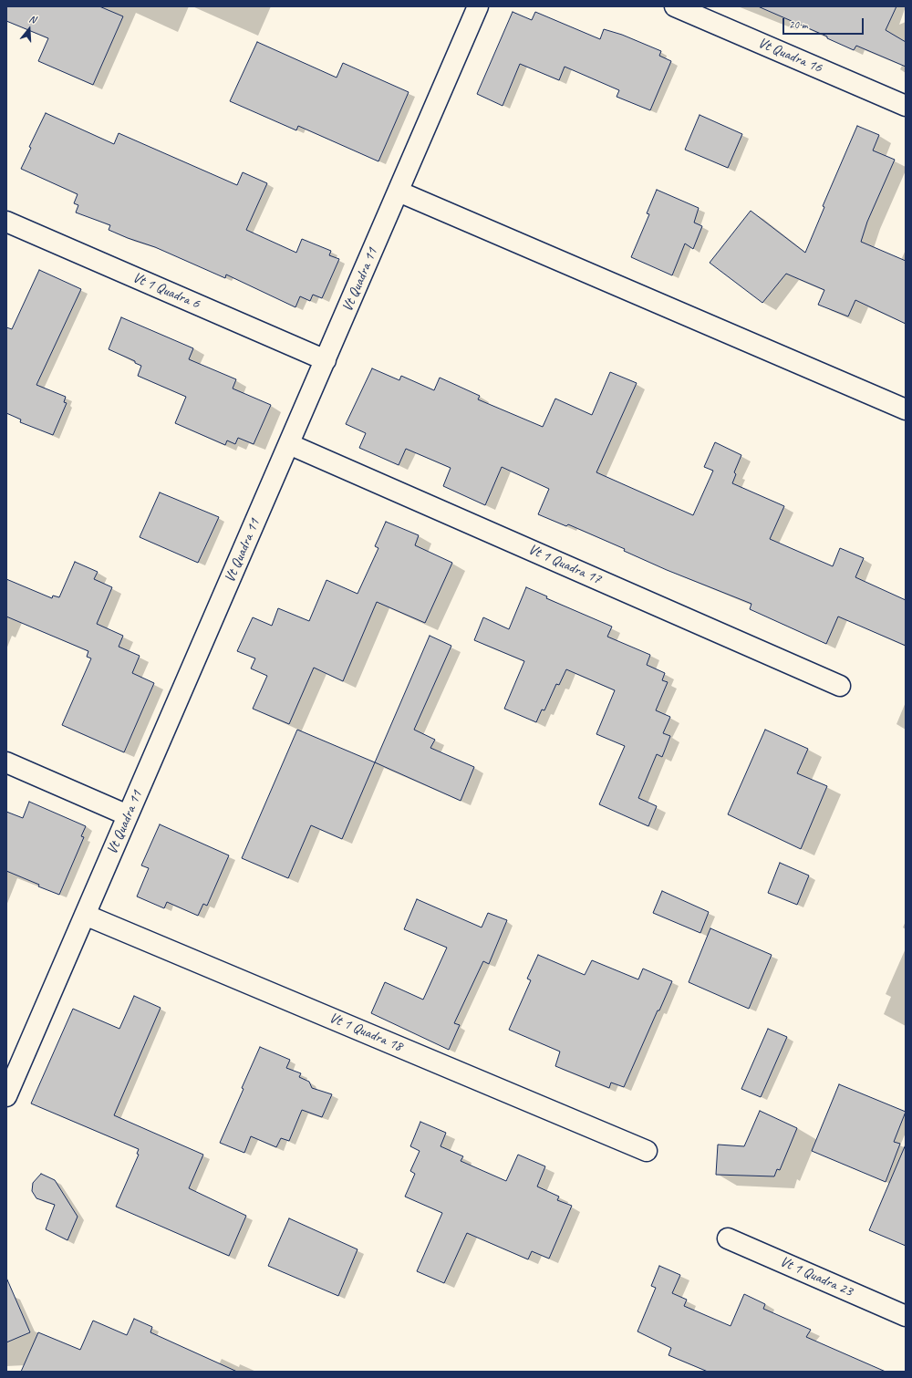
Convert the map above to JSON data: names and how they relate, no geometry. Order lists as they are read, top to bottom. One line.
{"streets":{"street":["Vt Quadra 16","Vt Quadra 11","Vt 1 Quadra 6","Vt 1 Quadra 17","Vt 1 Quadra 18","Vt 1 Quadra 23"]},"crossings":[["Vt Quadra 11","Vt 1 Quadra 6"],["Vt Quadra 11","Vt 1 Quadra 17"],["Vt Quadra 11","Vt 1 Quadra 18"]],"scale_bar":"20 m","north":"top"}
